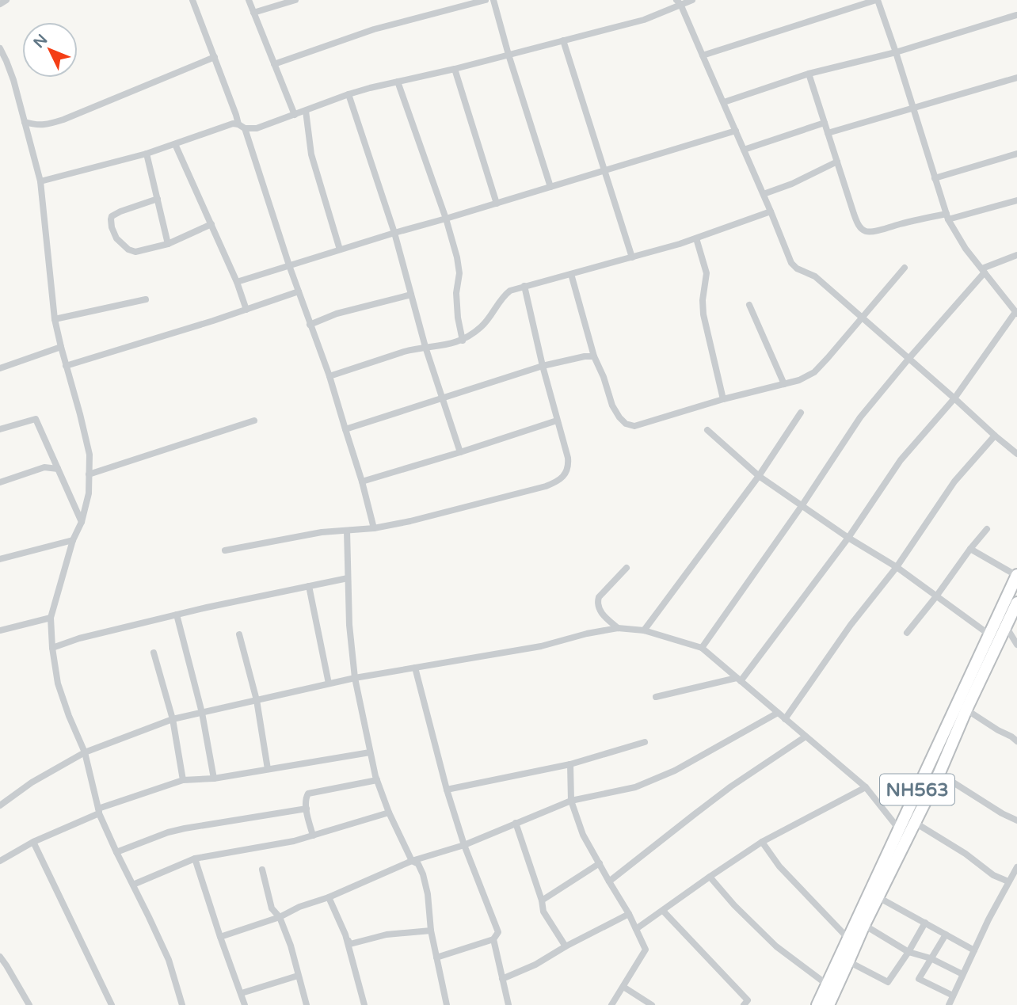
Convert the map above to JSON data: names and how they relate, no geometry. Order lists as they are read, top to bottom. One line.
{"streets":{"highway":["NH563"]},"north":"top left"}
